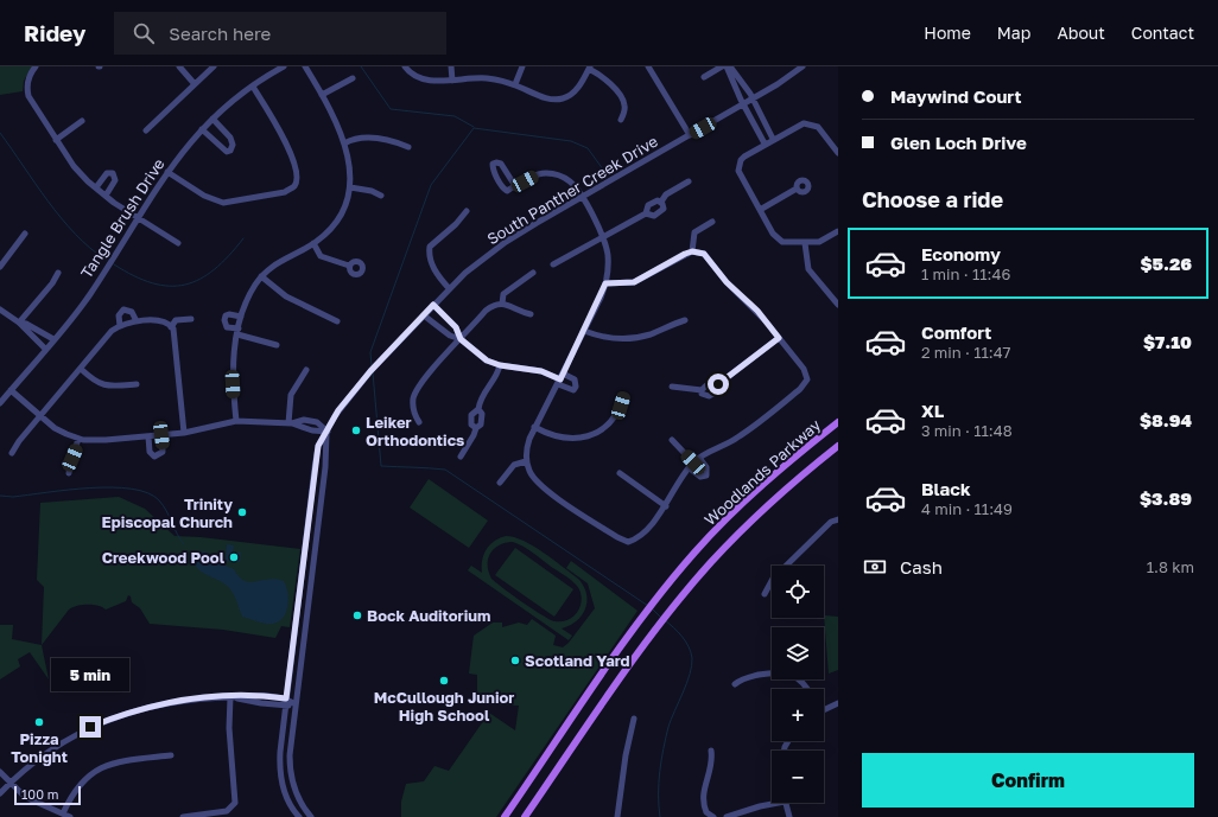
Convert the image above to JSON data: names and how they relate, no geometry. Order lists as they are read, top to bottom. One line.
{"streets":{"main road":["Woodlands Parkway"],"street":["South Panther Creek Drive","Tangle Brush Drive"]},"places":["Leiker Orthodontics","Trinity Episcopal Church","Creekwood Pool","Bock Auditorium","Scotland Yard","McCullough Junior High School","Pizza Tonight"],"scale_bar":"100 m","page":{"header":"Ridey","search":"Search here","nav":["Home","Map","About","Contact"],"banner":["Maywind Court","Glen Loch Drive"],"heading":"Choose a ride","list":[{"name":"Economy","note":"1 min · 11:46","value":"$5.26"},{"name":"Comfort","note":"2 min · 11:47","value":"$7.10"},{"name":"XL","note":"3 min · 11:48","value":"$8.94"},{"name":"Black","note":"4 min · 11:49","value":"$3.89"}],"pay":["Cash","1.8 km"],"map_buttons":["+","−"],"bubble":"5 min","buttons":"Confirm","scale":"100 m"}}
